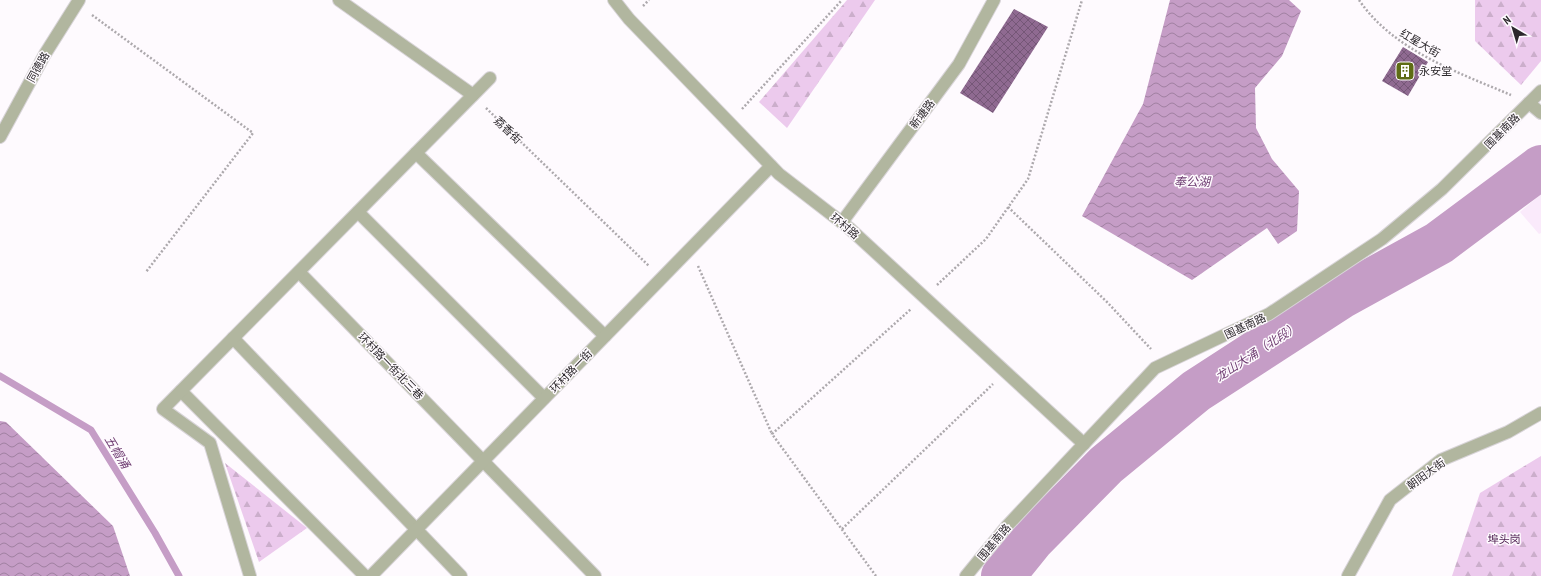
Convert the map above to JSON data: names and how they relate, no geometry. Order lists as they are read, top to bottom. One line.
{"streets":{"street":["同德路","新塘路","围基南路","环村路","环村路一街北三巷","环村路一街","朝阳大街"],"path":["红星大街","荔香街"]},"crossings":[["红星大街","围基南路"],["新塘路","环村路"],["荔香街","环村路一街"],["围基南路","环村路"],["环村路","环村路一街"],["环村路一街北三巷","环村路一街"]],"water":["奉公湖","龙山大涌（北段）","五帽涌"],"parks":["埠头岗"],"places":{"building":["永安堂"]},"north":"top left"}
